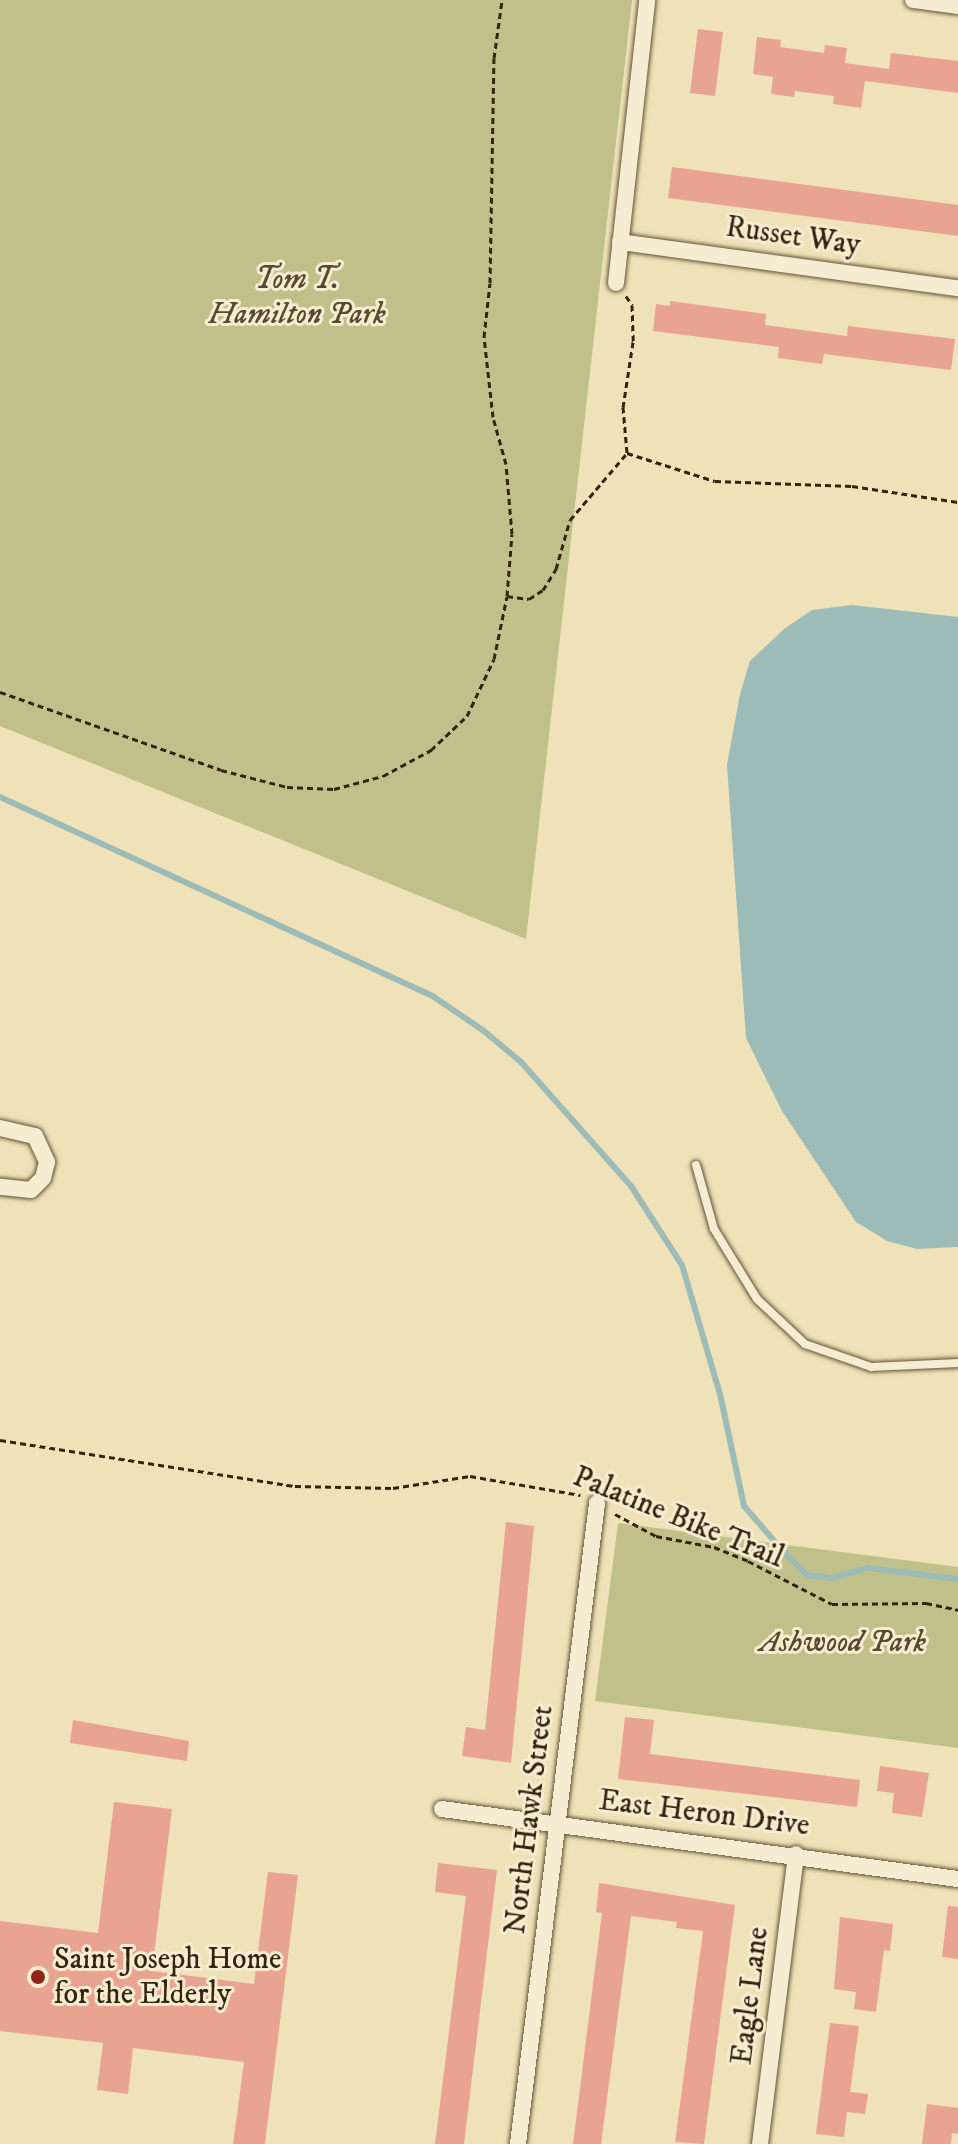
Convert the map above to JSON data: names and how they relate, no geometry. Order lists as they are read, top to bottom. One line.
{"streets":{"street":["Russet Way","East Heron Drive","North Hawk Street","Eagle Lane"],"path":["Palatine Bike Trail"]},"crossings":[["Palatine Bike Trail","North Hawk Street"],["East Heron Drive","North Hawk Street"],["East Heron Drive","Eagle Lane"]],"parks":["Tom T. Hamilton Park","Ashwood Park"],"places":["Saint Joseph Home for the Elderly"]}
